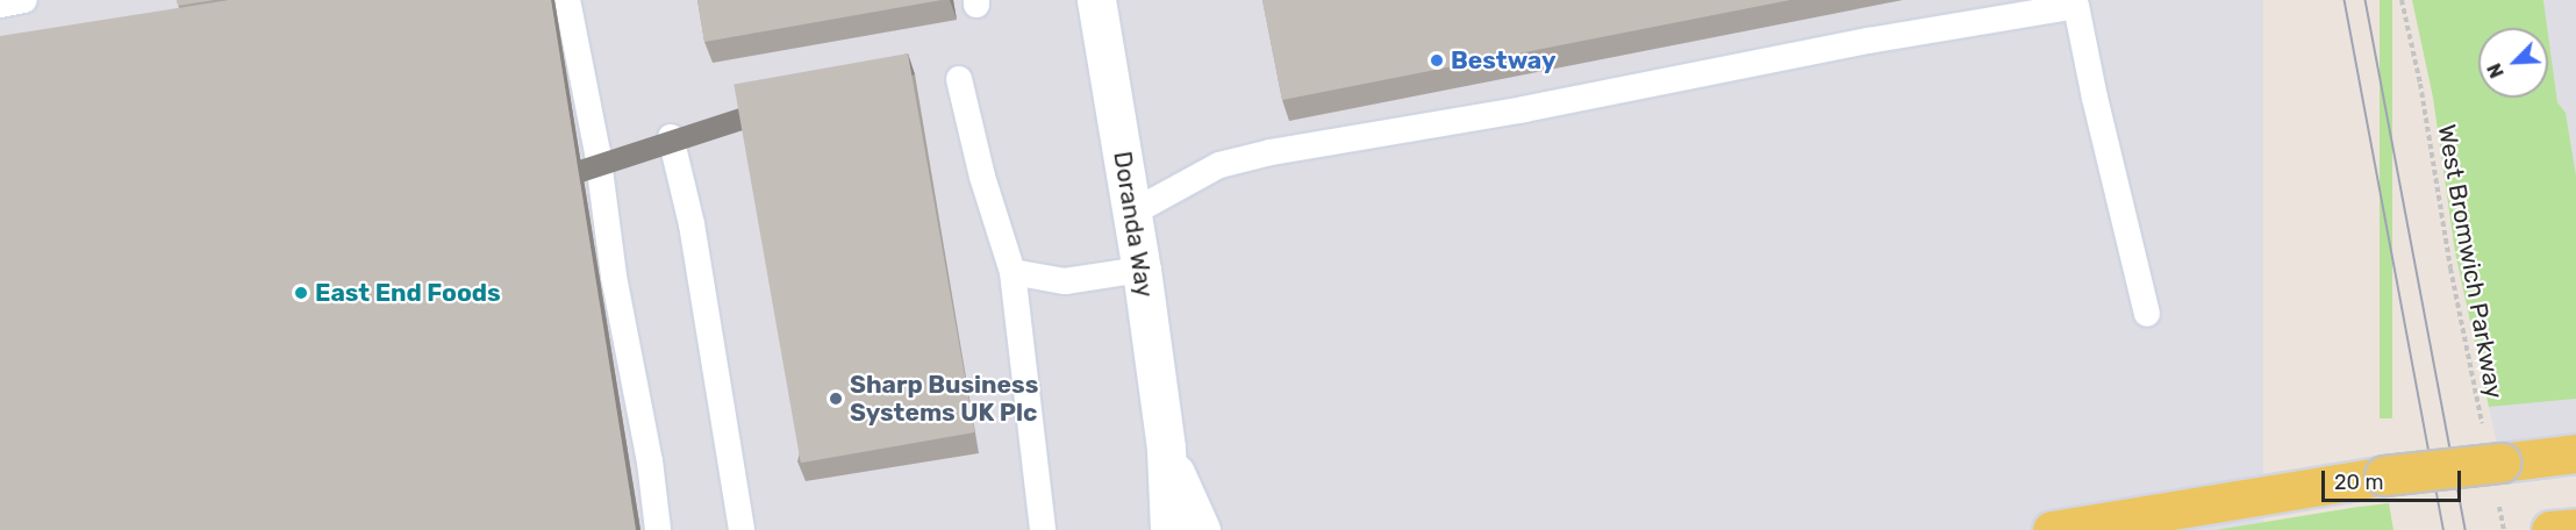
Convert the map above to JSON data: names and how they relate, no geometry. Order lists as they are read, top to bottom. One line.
{"streets":{"street":["Doranda Way"],"path":["West Bromwich Parkway"]},"places":["Bestway","East End Foods","Sharp Business Systems UK Plc"],"scale_bar":"20 m","north":"bottom left"}
